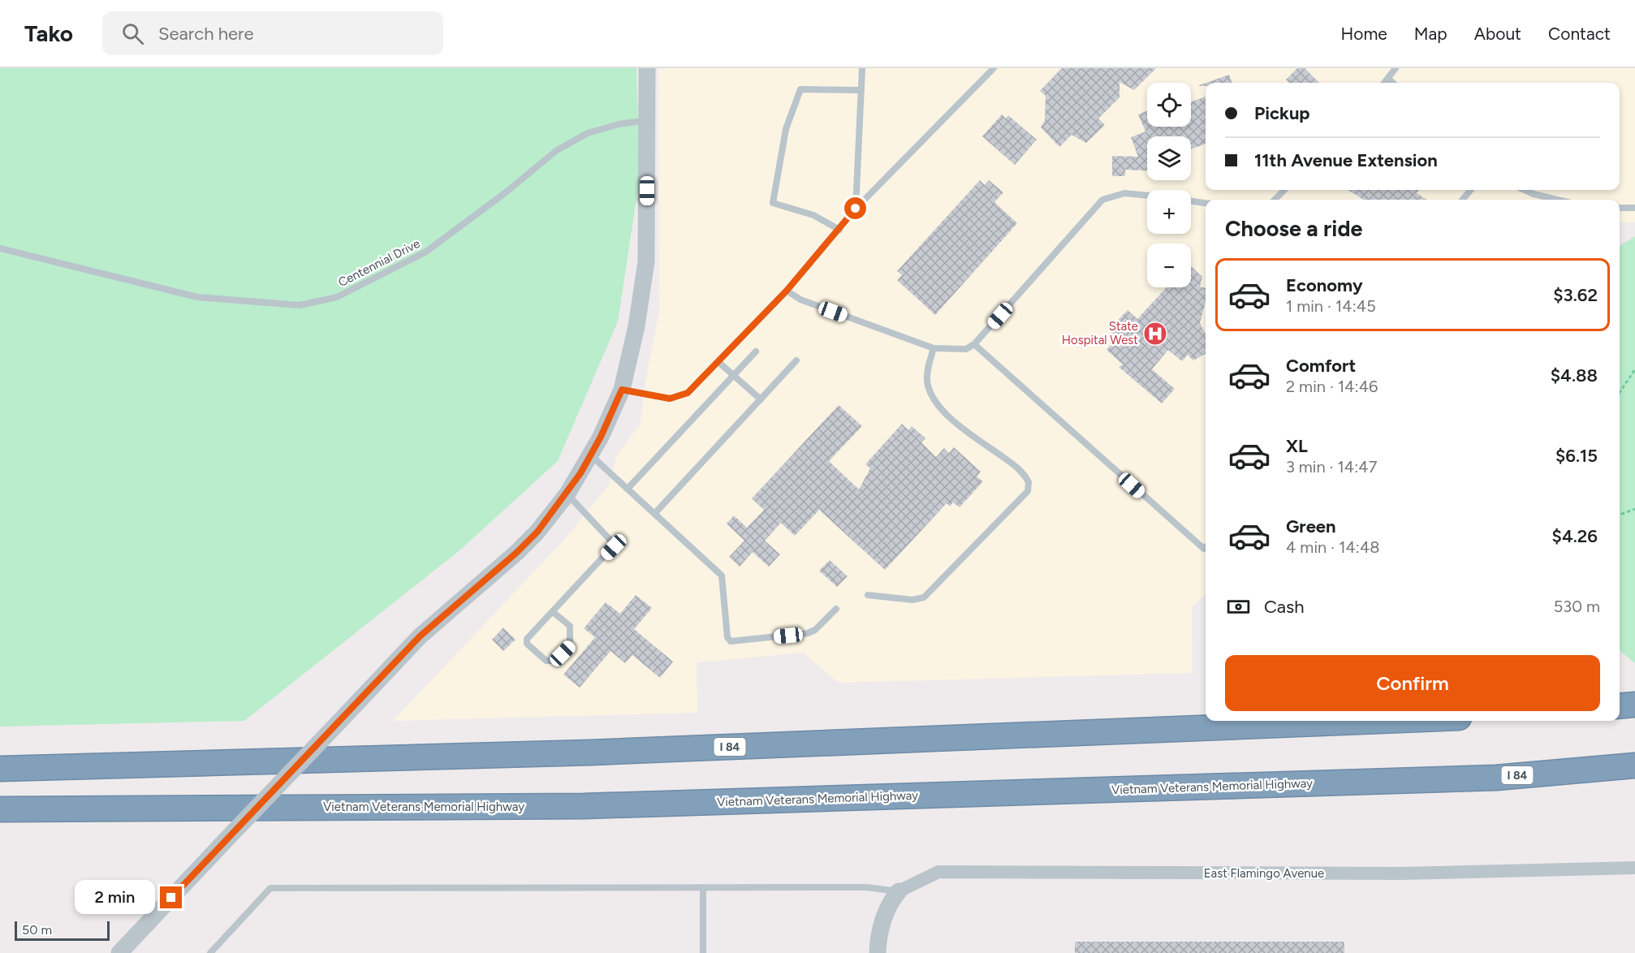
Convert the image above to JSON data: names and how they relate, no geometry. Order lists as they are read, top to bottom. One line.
{"streets":{"highway":["I 84","Vietnam Veterans Memorial Highway"],"street":["East Flamingo Avenue"],"lane":["Centennial Drive"]},"places":{"hospital":["State Hospital West"]},"scale_bar":"50 m","page":{"header":"Tako","search":"Search here","nav":["Home","Map","About","Contact"],"map_buttons":["+","−"],"banner":["Pickup","11th Avenue Extension"],"heading":"Choose a ride","list":[{"name":"Economy","note":"1 min · 14:45","value":"$3.62"},{"name":"Comfort","note":"2 min · 14:46","value":"$4.88"},{"name":"XL","note":"3 min · 14:47","value":"$6.15"},{"name":"Green","note":"4 min · 14:48","value":"$4.26"}],"pay":["Cash","530 m"],"buttons":"Confirm","bubble":"2 min","scale":"50 m"}}
